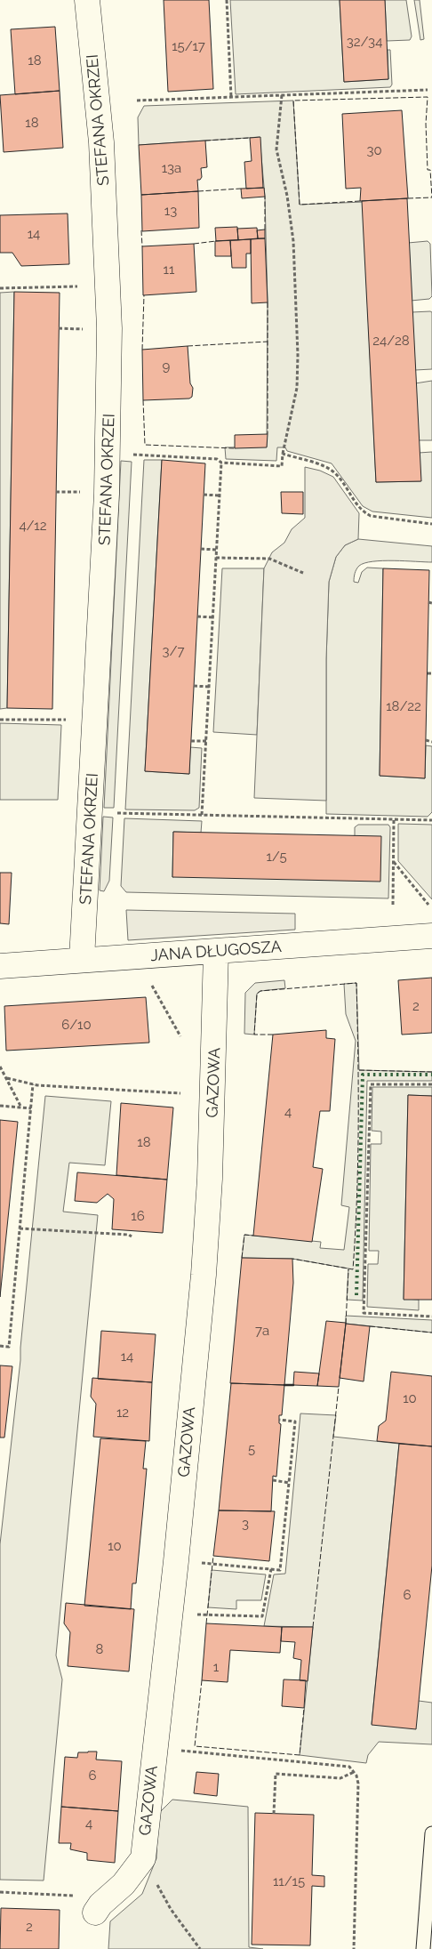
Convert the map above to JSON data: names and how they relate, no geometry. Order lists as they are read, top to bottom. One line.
{"streets":{"street":["STEFANA OKRZEI","JANA DŁUGOSZA","GAZOWA"]},"crossings":[["STEFANA OKRZEI","JANA DŁUGOSZA"],["JANA DŁUGOSZA","GAZOWA"]],"house_numbers":["32/34","15/17","18","18","30","13a","13","14","11","24/28","9","4/12","3/7","18/22","1/5","2","6/10","4","18","16","7a","14","10","12","5","3","10","6","8","1","6","4","11/15","2"]}
